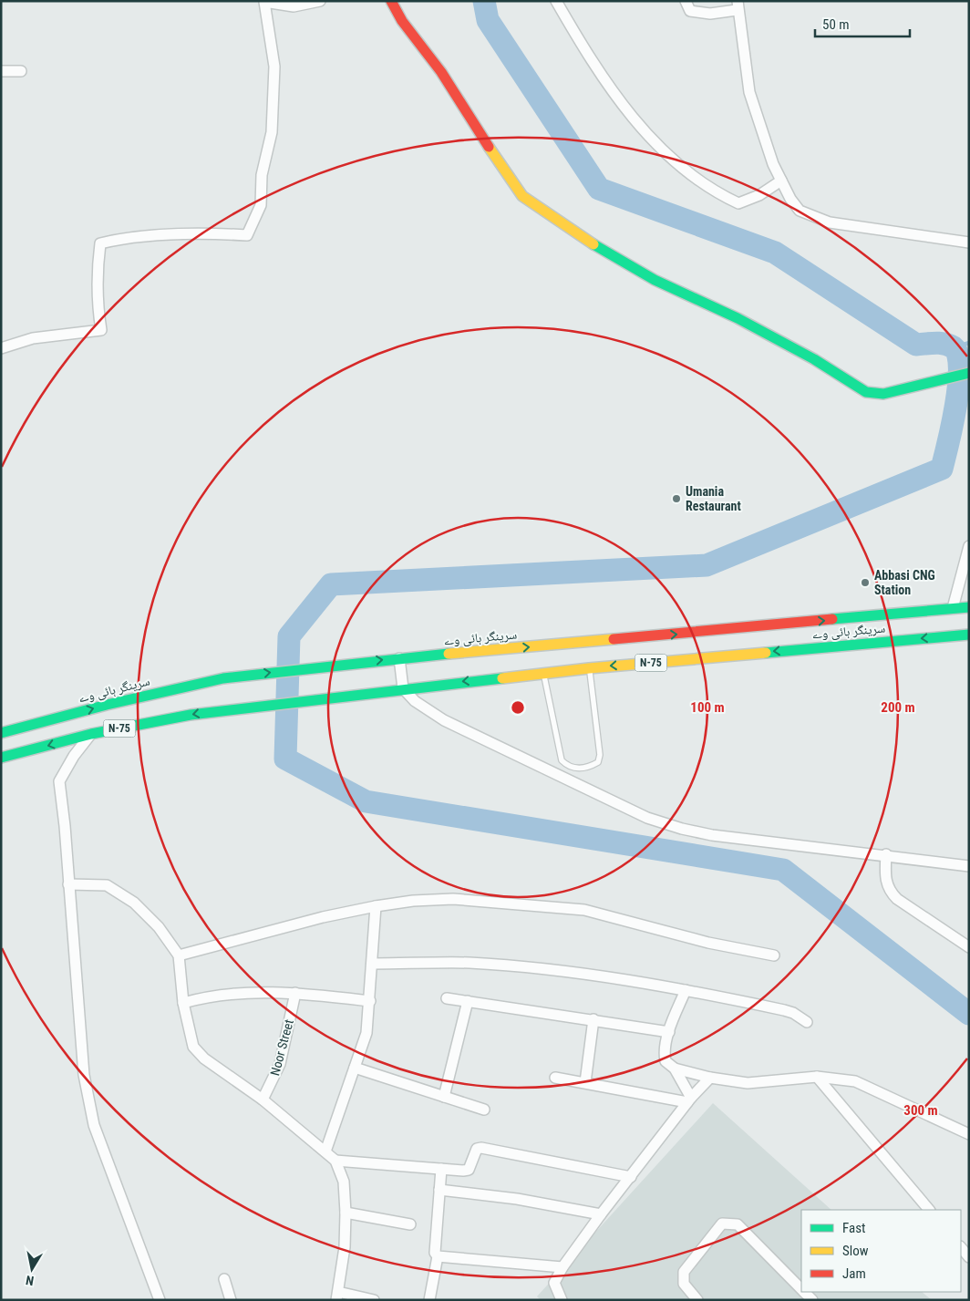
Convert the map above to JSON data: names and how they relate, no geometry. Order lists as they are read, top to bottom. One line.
{"streets":{"main road":["سرینگر ہائی وے","N-75"],"street":["Noor Street"]},"places":["Umania Restaurant","Abbasi CNG Station"],"legend":["Fast","Slow","Jam"],"scale_bar":"50 m","north":"bottom","rings":["100 m","200 m","300 m"]}
